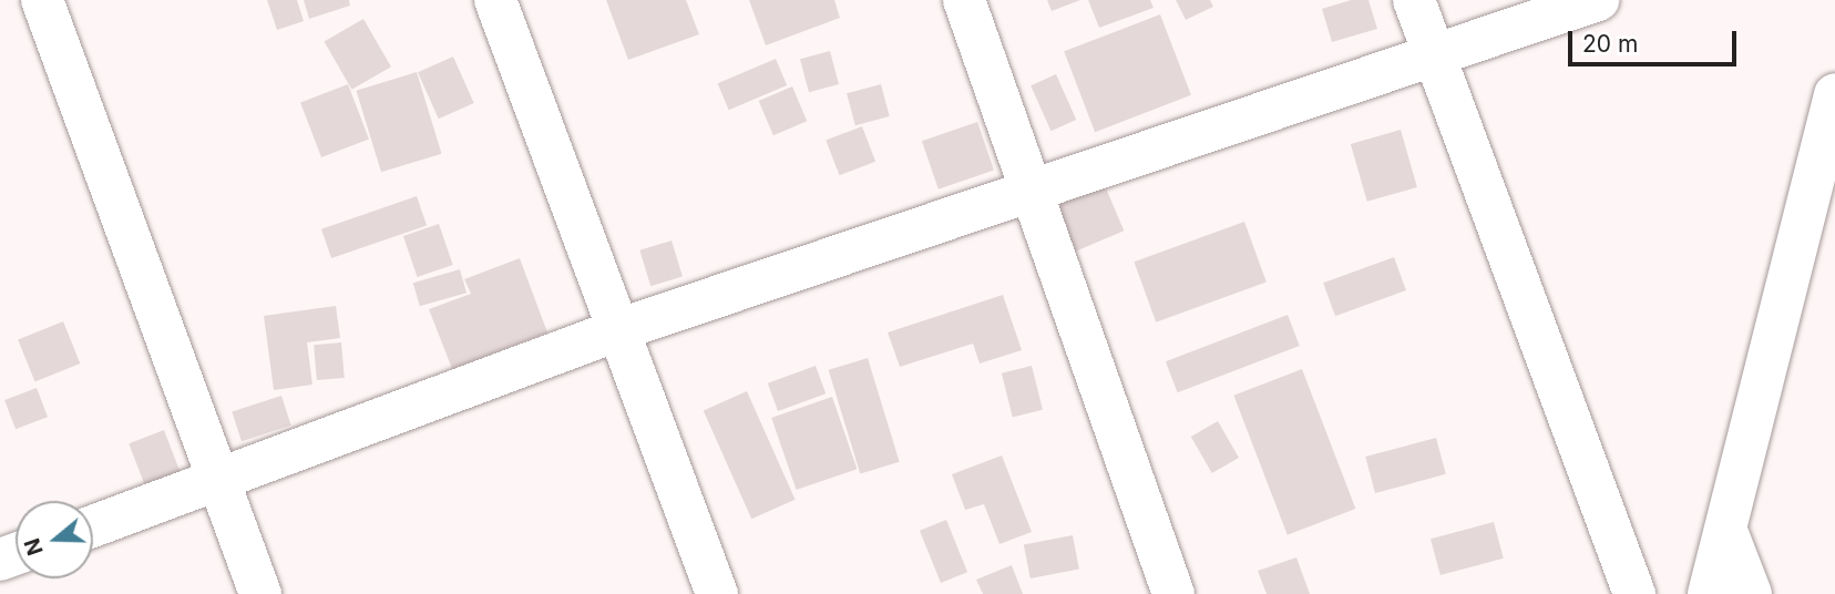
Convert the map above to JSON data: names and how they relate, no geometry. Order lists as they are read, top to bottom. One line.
{"scale_bar":"20 m","north":"left"}
